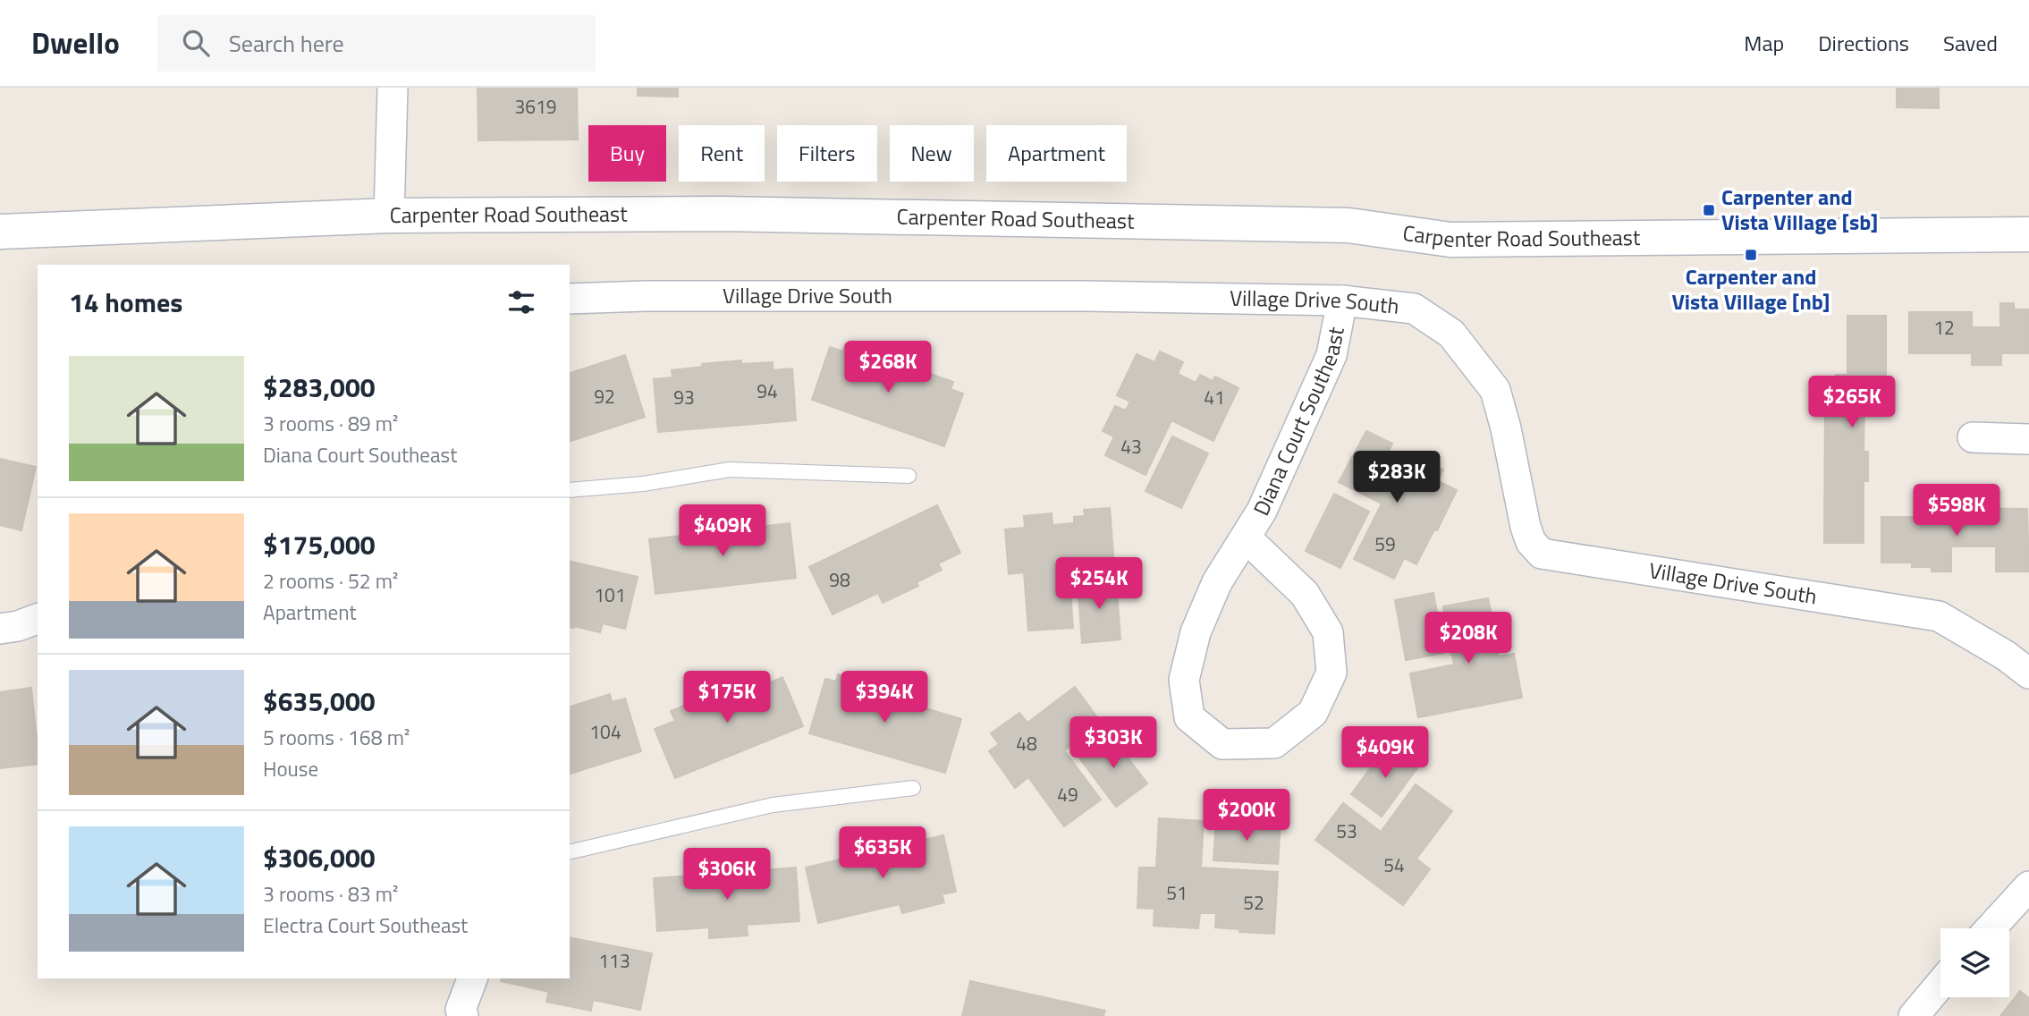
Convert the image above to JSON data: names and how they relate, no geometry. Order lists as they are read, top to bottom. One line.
{"streets":{"street":["Carpenter Road Southeast","Village Drive South","Diana Court Southeast"]},"crossings":[["Village Drive South","Diana Court Southeast"]],"places":{"transit":["Carpenter and Vista Village [sb]","Carpenter and Vista Village [nb]"]},"house_numbers":["3619","12","94","92","93","41","43","59","98","101","104","48","49","53","54","51","52","113"],"page":{"header":"Dwello","search":"Search here","nav":["Map","Directions","Saved"],"chip":["Buy","Rent","Filters","New","Apartment"],"heading":"14 homes","list":[{"name":"$283,000","note":"3 rooms · 89 m² · Diana Court Southeast"},{"name":"$175,000","note":"2 rooms · 52 m² · Apartment"},{"name":"$635,000","note":"5 rooms · 168 m² · House"},{"name":"$306,000","note":"3 rooms · 83 m² · Electra Court Southeast"}],"price":["$268K","$265K","$283K","$598K","$409K","$254K","$208K","$175K","$394K","$303K","$409K","$200K","$635K","$306K"]}}
